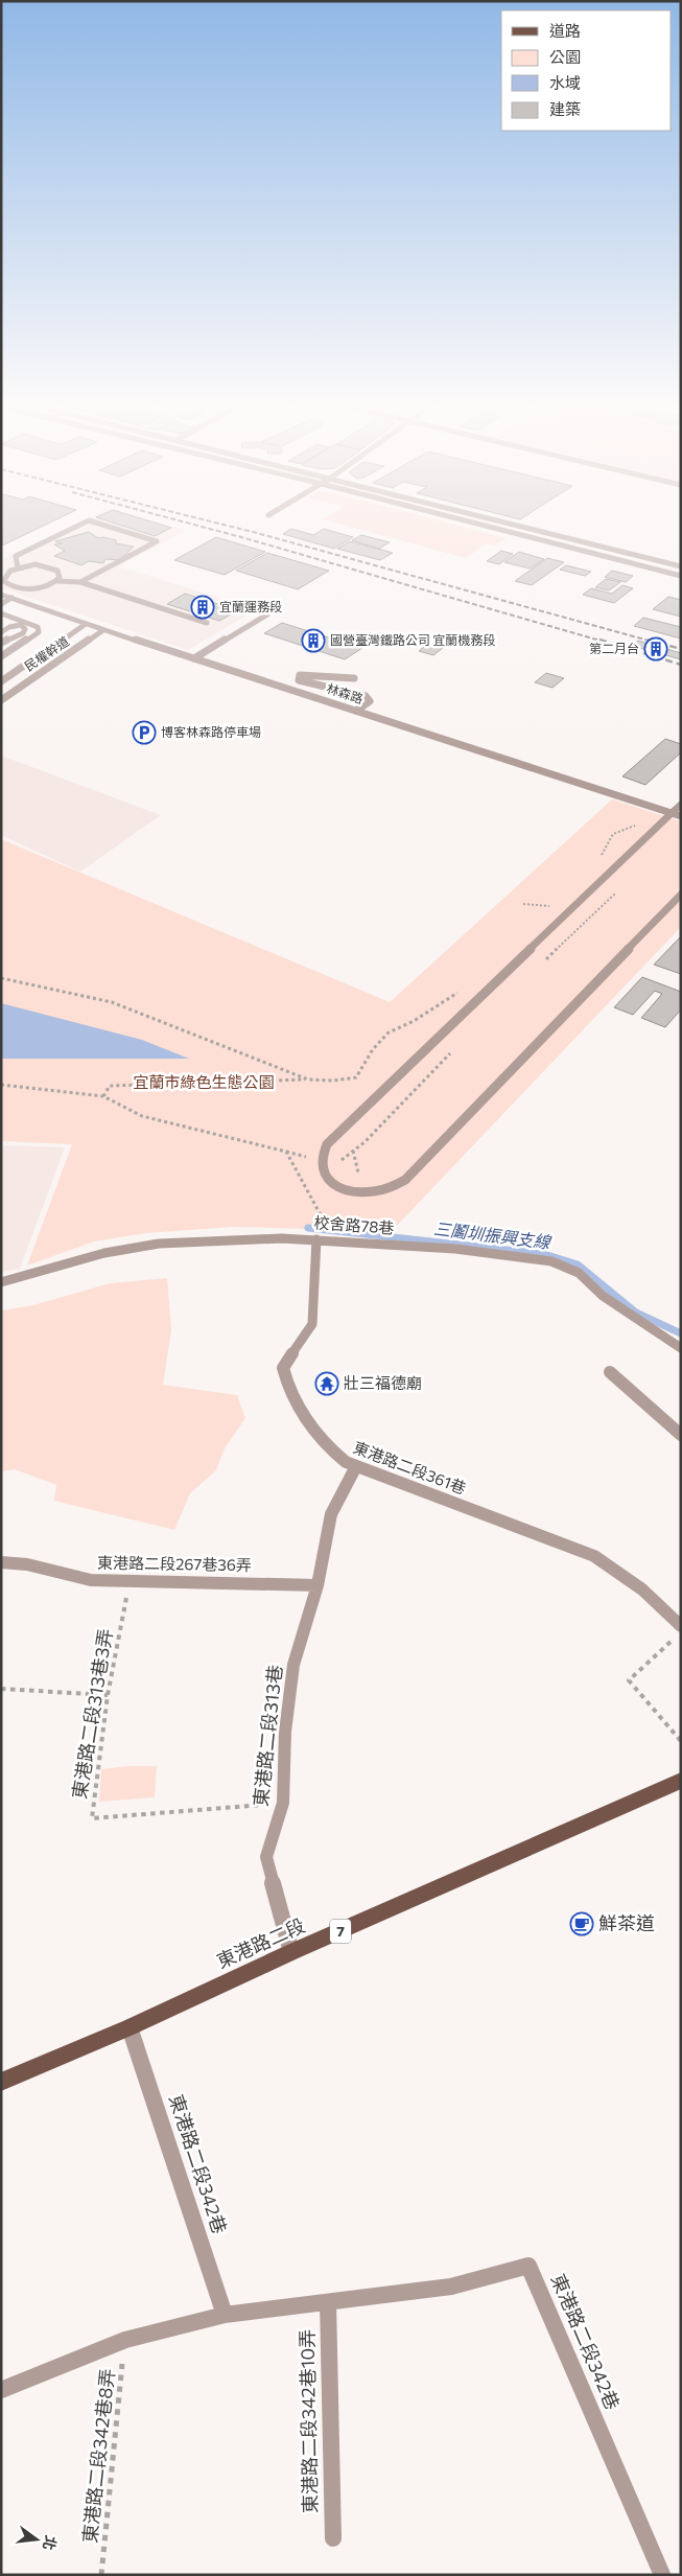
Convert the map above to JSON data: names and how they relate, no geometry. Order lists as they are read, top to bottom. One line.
{"streets":{"main road":["7","東港路二段"],"street":["民權幹道","林森路","校舍路78巷","東港路二段361巷","東港路二段267巷36弄","東港路二段313巷","東港路二段342巷","東港路二段342巷10弄"],"path":["東港路二段313巷3弄","東港路二段342巷8弄"]},"crossings":[["民權幹道","林森路"],["校舍路78巷","東港路二段361巷"],["東港路二段361巷","東港路二段313巷"],["東港路二段267巷36弄","東港路二段313巷3弄"],["東港路二段267巷36弄","東港路二段313巷"],["東港路二段313巷3弄","東港路二段313巷"],["東港路二段313巷","東港路二段"],["東港路二段","東港路二段342巷"],["東港路二段342巷","東港路二段342巷10弄"],["東港路二段342巷","東港路二段342巷8弄"]],"water":["三鬮圳振興支線"],"parks":["宜蘭市綠色生態公園"],"places":{"building":["宜蘭運務段","國營臺灣鐵路公司 宜蘭機務段","第二月台"],"parking":["博客林森路停車場"],"temple":["壯三福德廟"],"cafe":["鮮茶道"]},"legend":["道路","公園","水域","建築"],"north":"right"}
